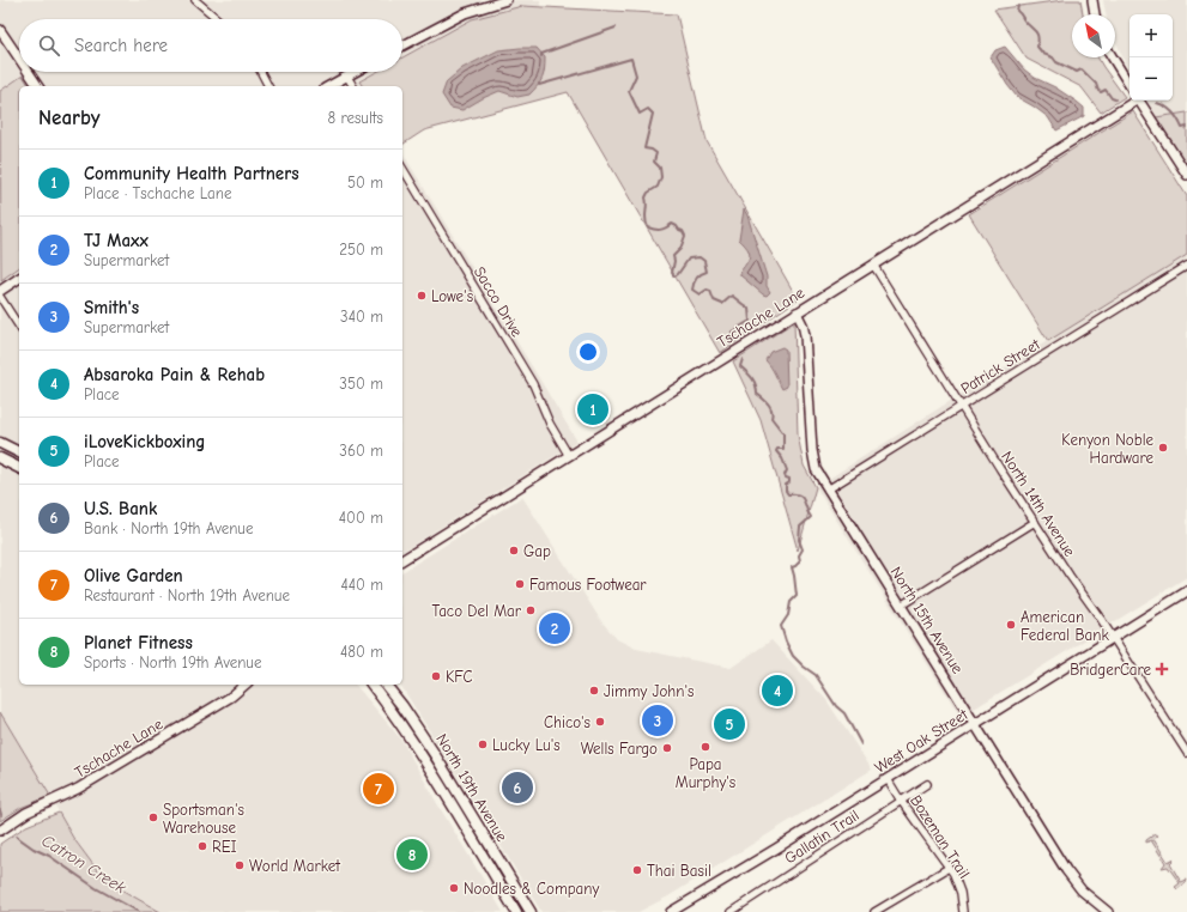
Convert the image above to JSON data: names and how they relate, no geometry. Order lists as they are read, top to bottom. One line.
{"streets":{"main road":["North 19th Avenue"],"street":["Sacco Drive","Tschache Lane","Patrick Street","North 14th Avenue","North 15th Avenue","West Oak Street","Gallatin Trail","Bozeman Trail"]},"crossings":[["Sacco Drive","Tschache Lane"],["Tschache Lane","North 14th Avenue"],["Tschache Lane","North 15th Avenue"],["Patrick Street","North 14th Avenue"],["Patrick Street","North 15th Avenue"],["North 14th Avenue","West Oak Street"],["North 15th Avenue","West Oak Street"],["West Oak Street","Bozeman Trail"],["Gallatin Trail","Bozeman Trail"]],"water":["Catron Creek"],"places":{"other":["Lowe's","Kenyon Noble Hardware","Gap","Famous Footwear","Taco Del Mar","American Federal Bank","KFC","Jimmy John's","Chico's","Lucky Lu's","Papa Murphy's","Wells Fargo","Sportsman's Warehouse","REI","World Market","Thai Basil","Noodles & Company"],"health":["BridgerCare"]},"north":"top left","page":{"map_buttons":["+","−"],"search":"Search here","heading":["Nearby","8 results"],"list":[{"mark":"1","name":"Community Health Partners","note":"Place · Tschache Lane","value":"50 m"},{"mark":"2","name":"TJ Maxx","note":"Supermarket","value":"250 m"},{"mark":"3","name":"Smith's","note":"Supermarket","value":"340 m"},{"mark":"4","name":"Absaroka Pain & Rehab","note":"Place","value":"350 m"},{"mark":"5","name":"iLoveKickboxing","note":"Place","value":"360 m"},{"mark":"6","name":"U.S. Bank","note":"Bank · North 19th Avenue","value":"400 m"},{"mark":"7","name":"Olive Garden","note":"Restaurant · North 19th Avenue","value":"440 m"},{"mark":"8","name":"Planet Fitness","note":"Sports · North 19th Avenue","value":"480 m"}],"pins":["1","2","4","3","5","6","7","8"]}}
